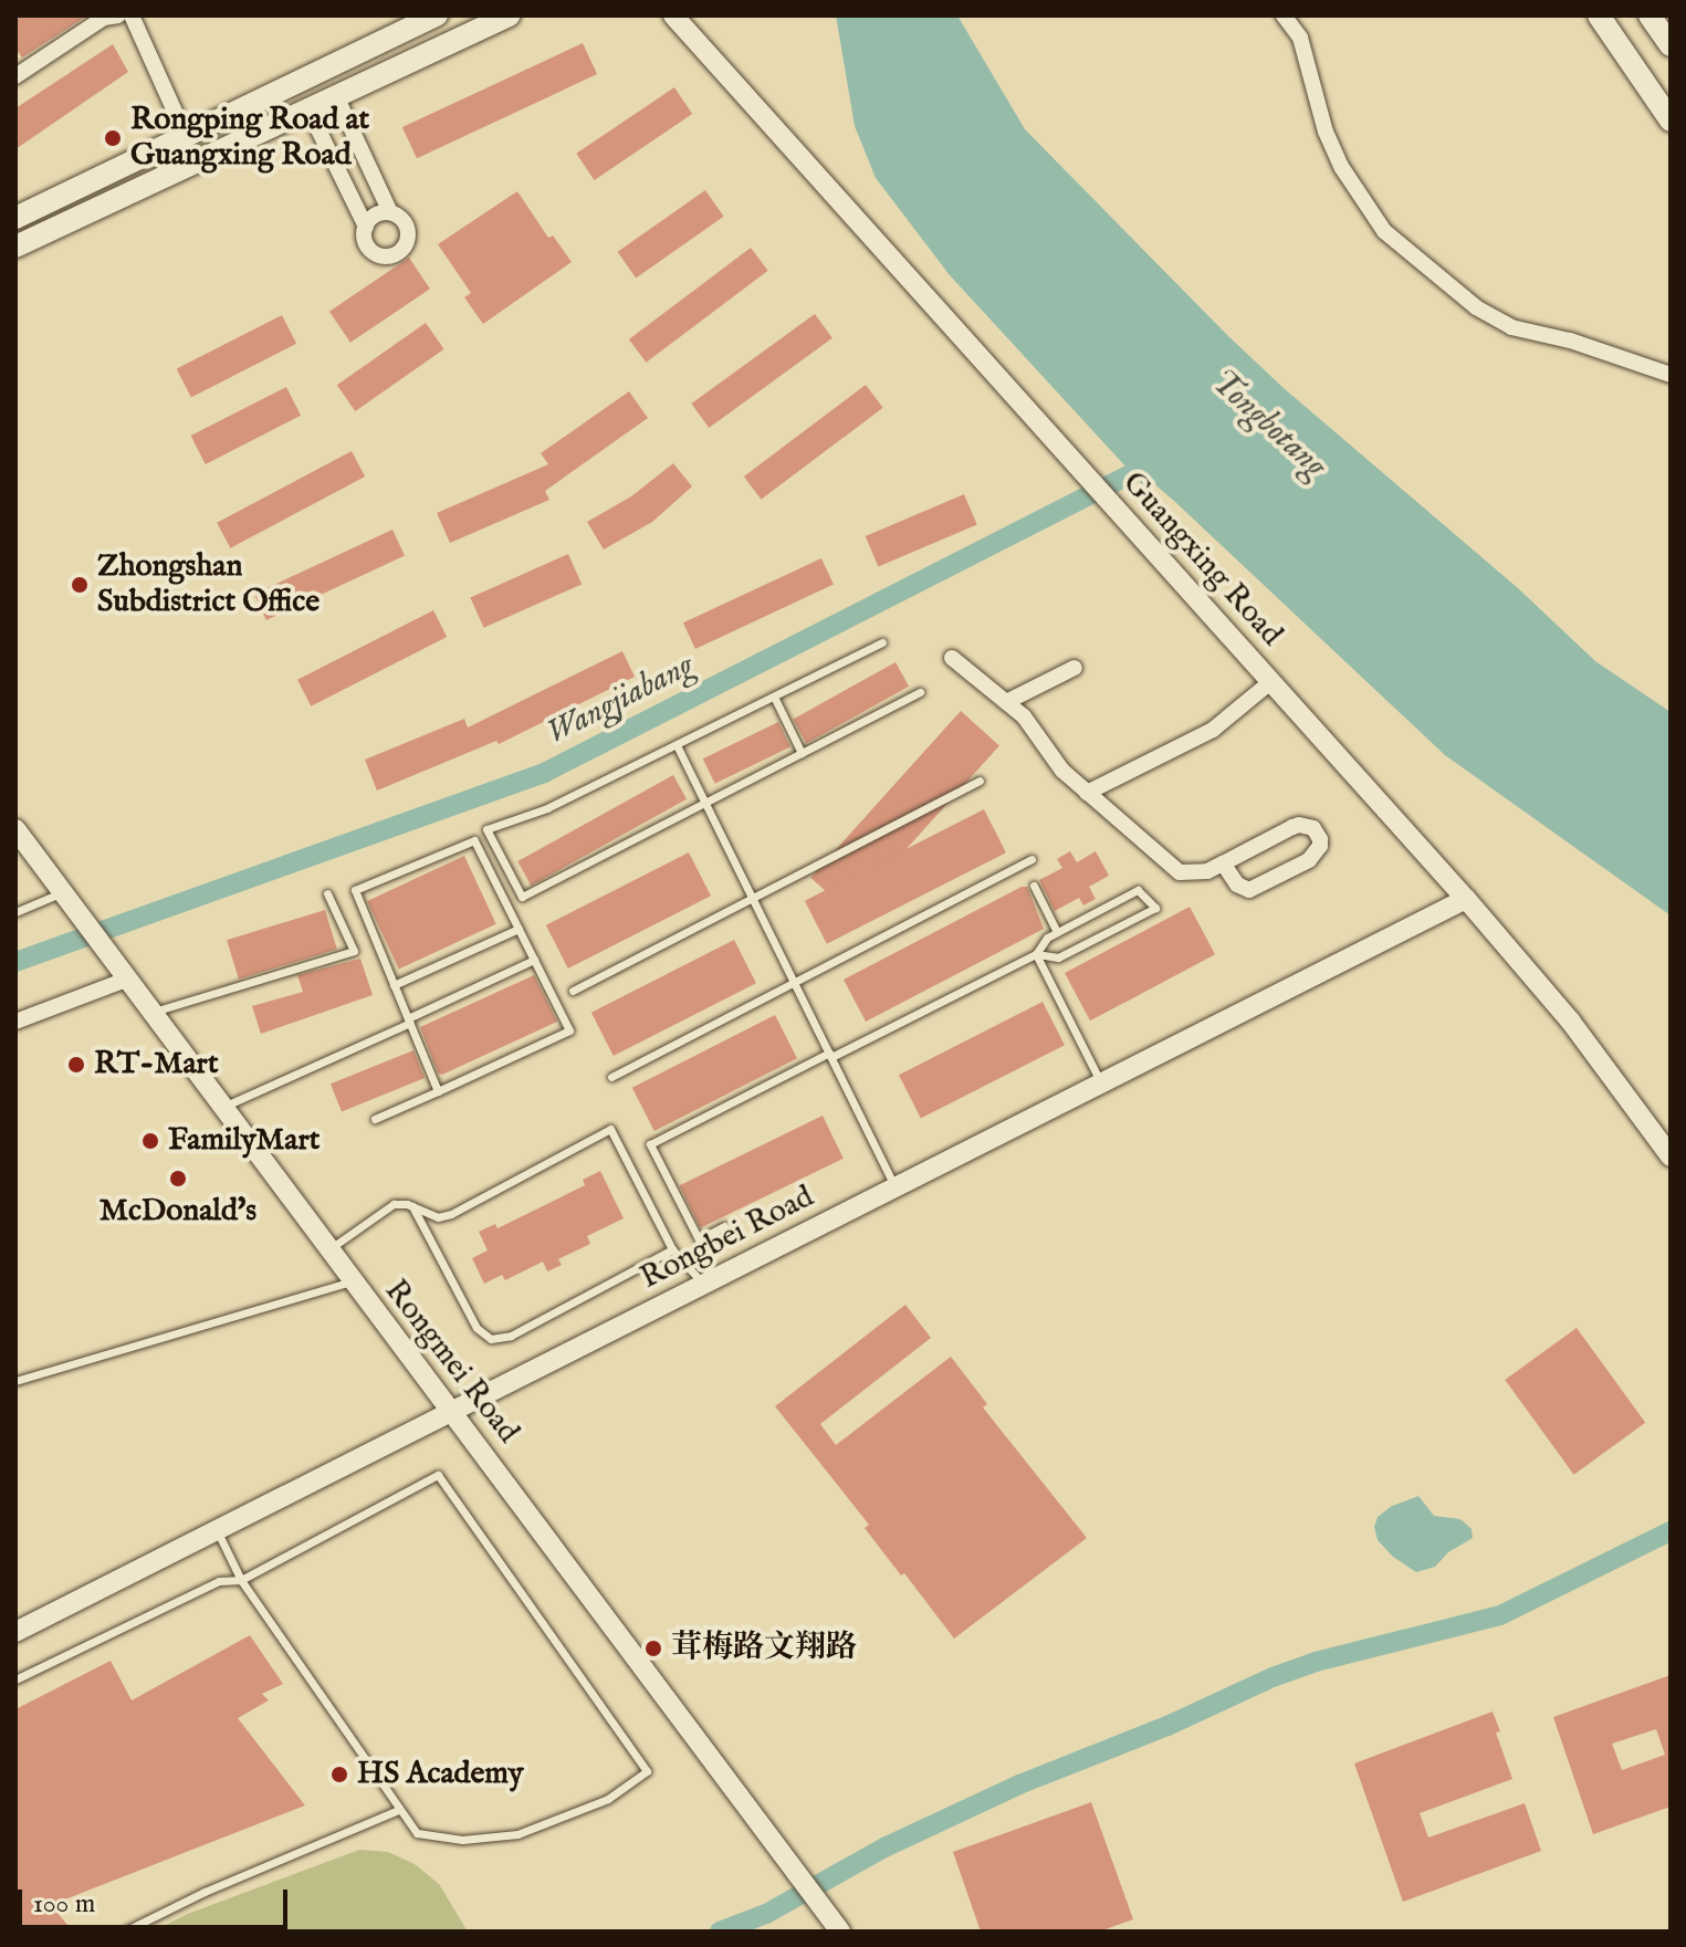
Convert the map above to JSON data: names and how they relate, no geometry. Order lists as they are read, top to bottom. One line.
{"streets":{"street":["Guangxing Road","Rongbei Road","Rongmei Road"]},"crossings":[["Guangxing Road","Rongbei Road"],["Rongbei Road","Rongmei Road"]],"water":["Tongbotang","Wangjiabang"],"places":["Rongping Road at Guangxing Road","Zhongshan Subdistrict Office","RT-Mart","FamilyMart","McDonald's","茸梅路文翔路","HS Academy"],"scale_bar":"100 m"}
